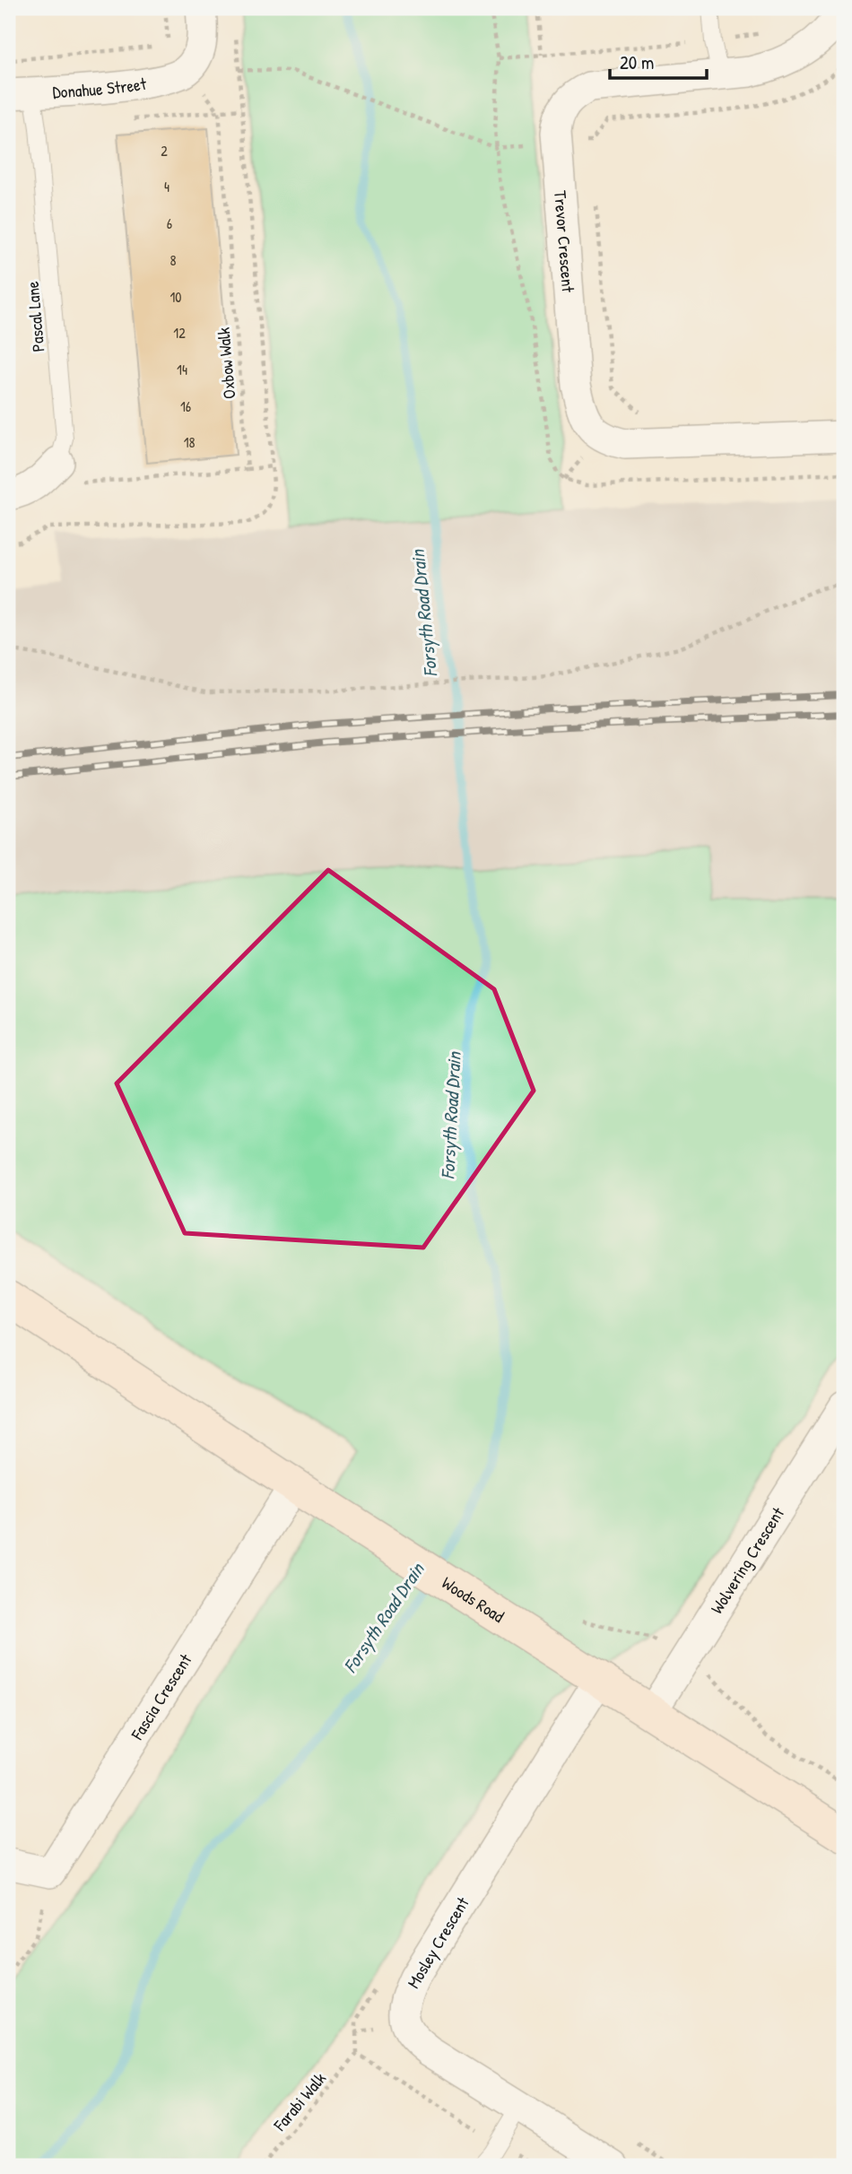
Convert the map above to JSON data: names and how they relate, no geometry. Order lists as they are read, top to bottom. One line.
{"streets":{"street":["Donahue Street","Trevor Crescent","Wolvering Crescent","Woods Road","Fascia Crescent","Mosley Crescent"],"lane":["Pascal Lane"],"path":["Oxbow Walk","Farabi Walk"]},"crossings":[["Donahue Street","Pascal Lane"],["Wolvering Crescent","Woods Road"],["Woods Road","Fascia Crescent"],["Woods Road","Mosley Crescent"]],"water":["Forsyth Road Drain"],"house_numbers":["2","4","6","8","10","12","14","16","18"],"scale_bar":"20 m"}
